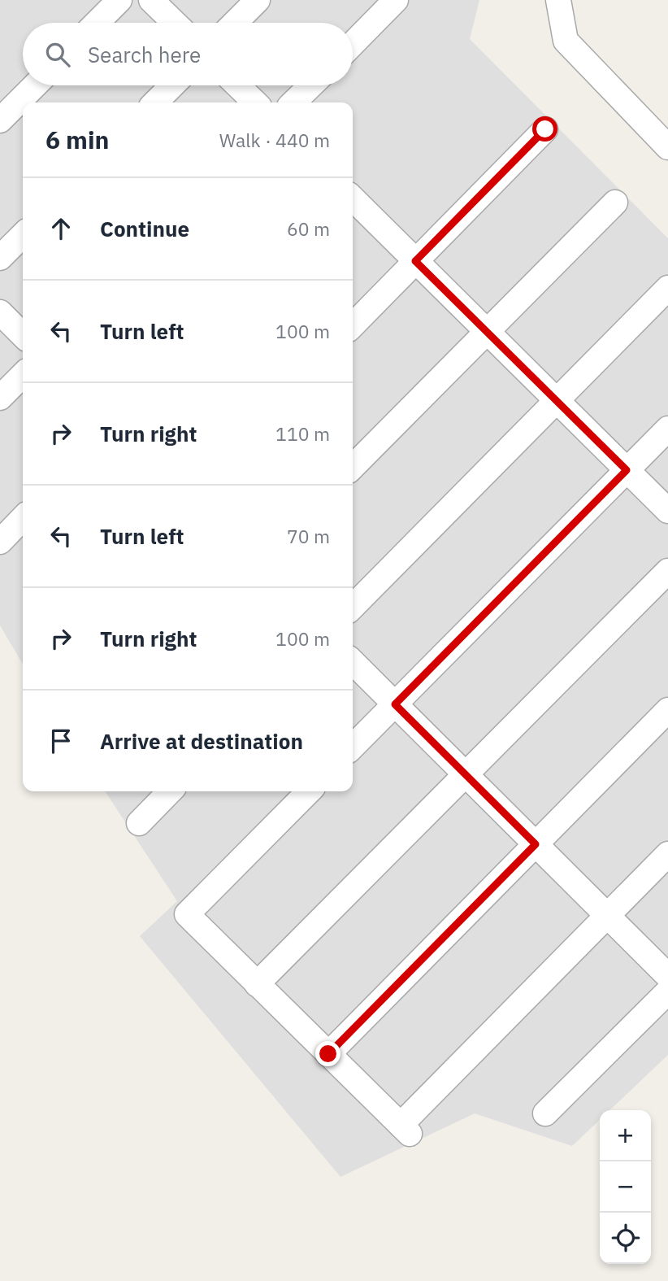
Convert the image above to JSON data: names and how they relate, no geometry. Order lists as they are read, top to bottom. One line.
{"page":{"search":"Search here","heading":["6 min","Walk · 440 m"],"list":[["Continue","60 m"],["Turn left","100 m"],["Turn right","110 m"],["Turn left","70 m"],["Turn right","100 m"],"Arrive at destination"],"map_buttons":["+","−"]}}
